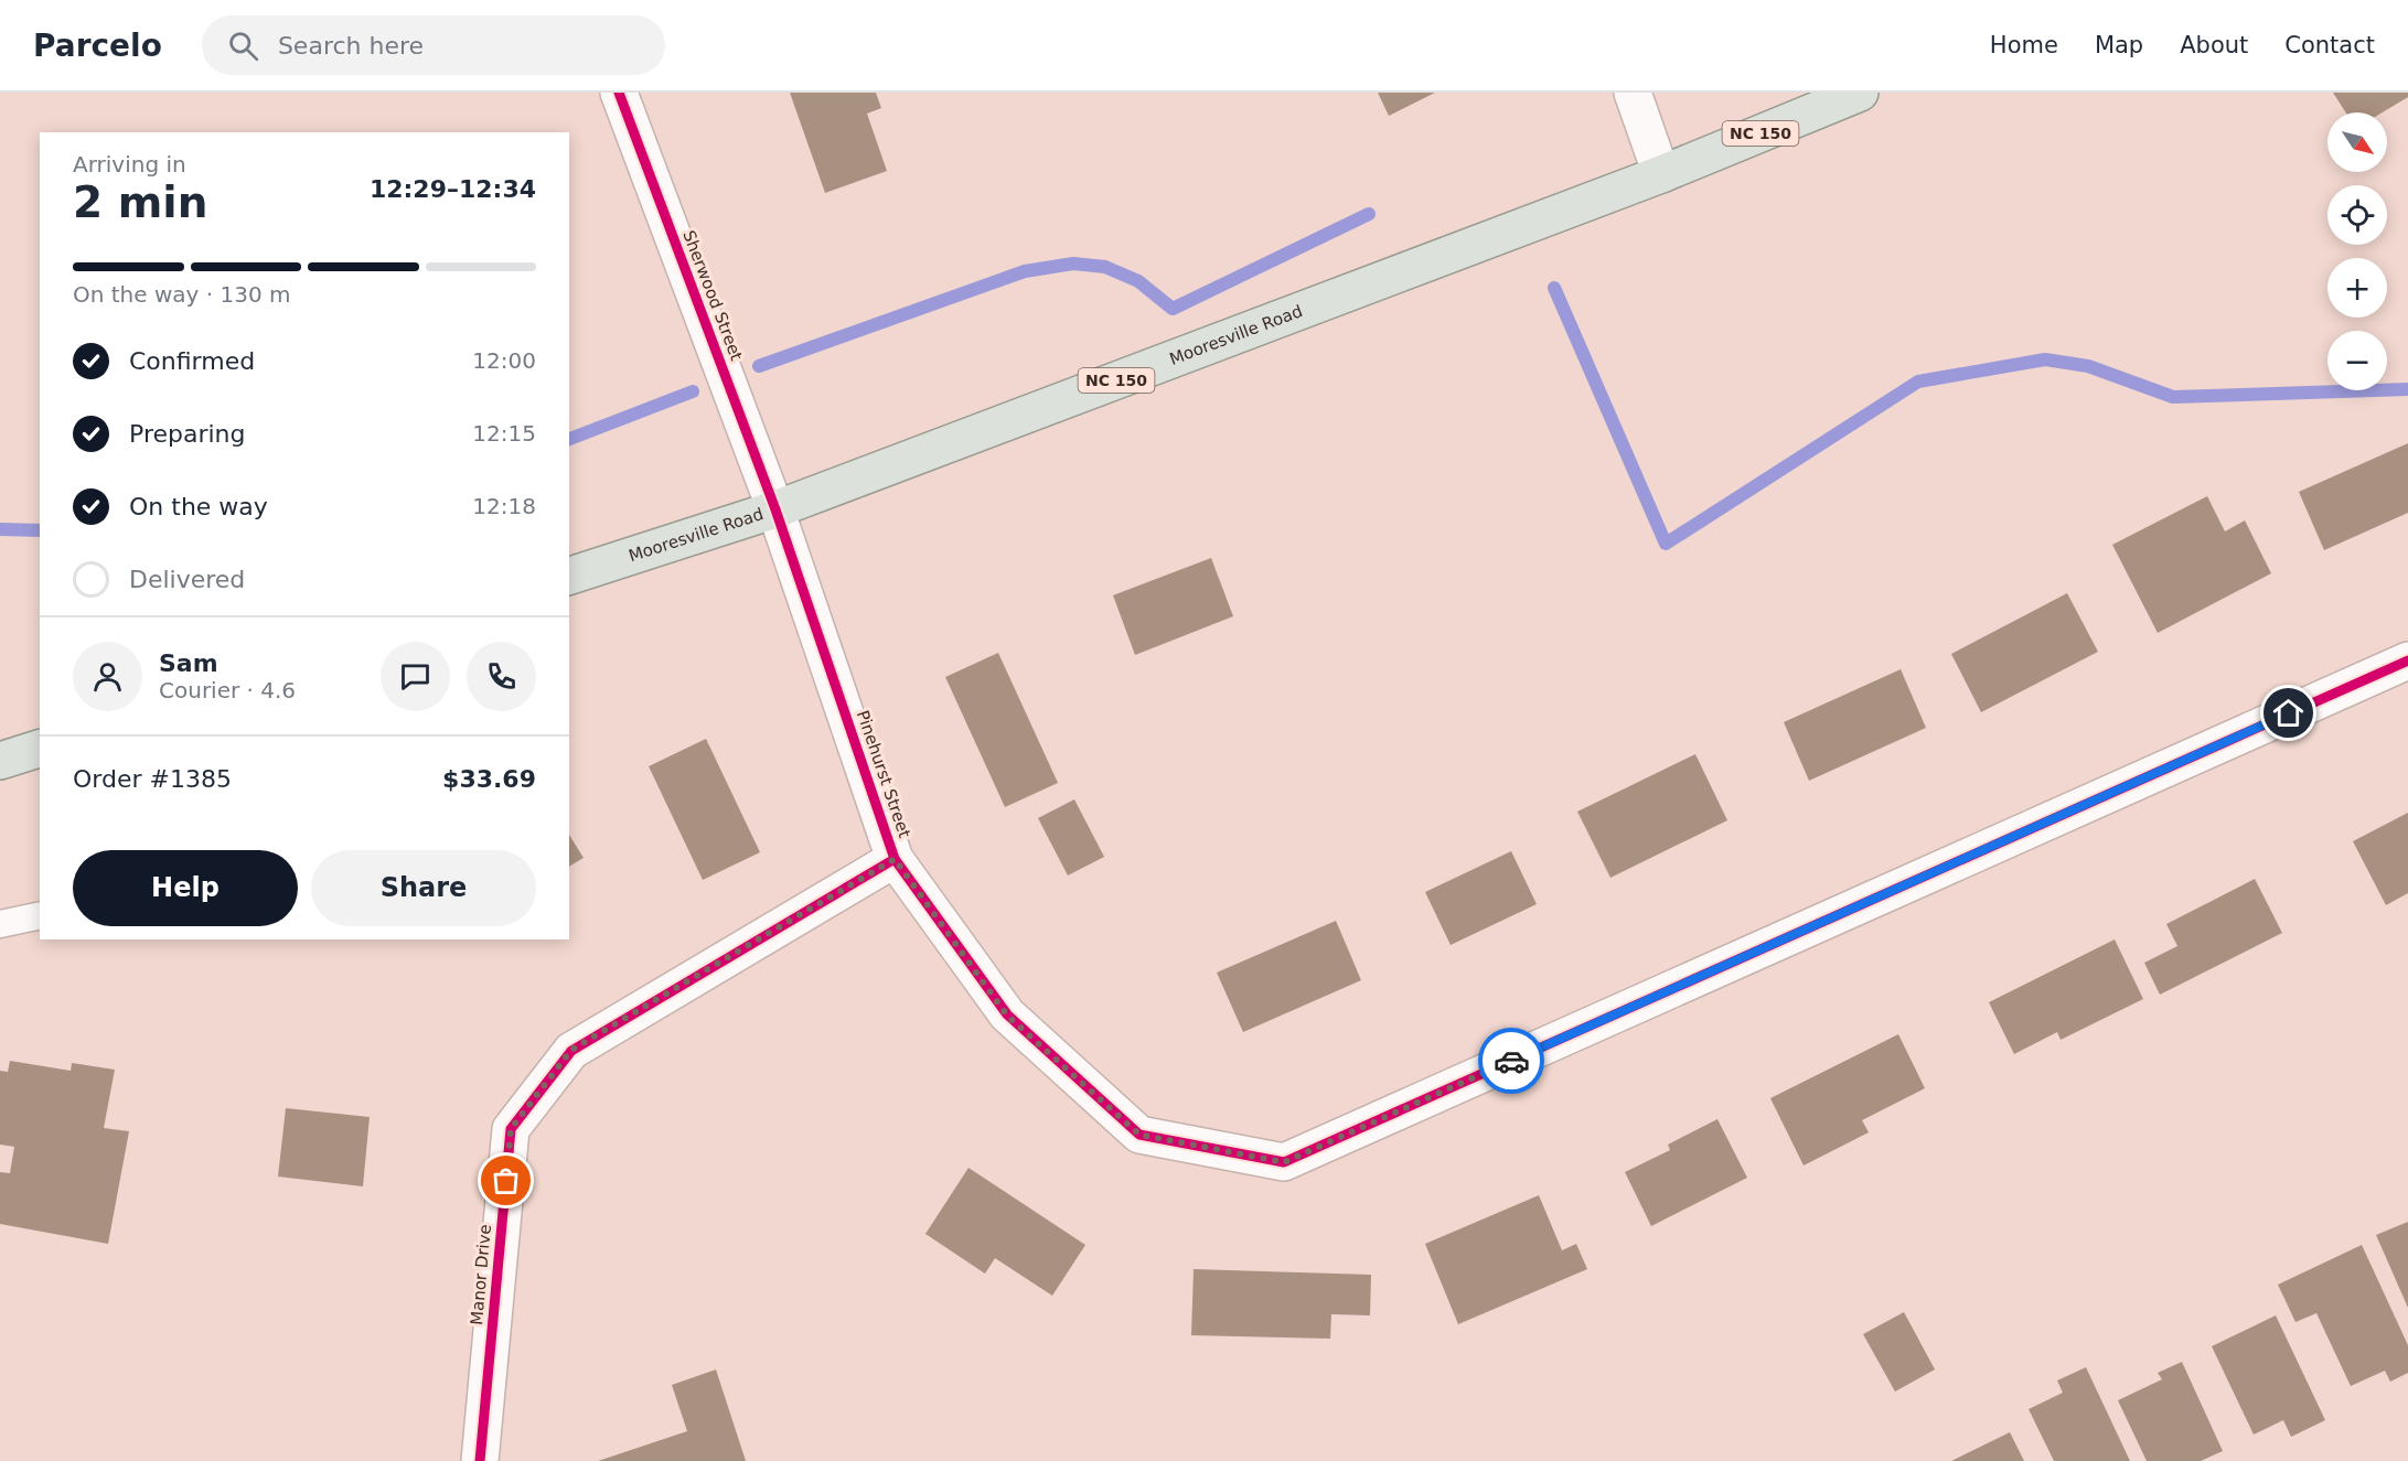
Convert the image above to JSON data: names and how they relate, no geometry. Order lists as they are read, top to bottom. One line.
{"streets":{"main road":["NC 150","Mooresville Road"],"street":["Sherwood Street","Pinehurst Street","Manor Drive"]},"crossings":[["Sherwood Street","Mooresville Road"],["Sherwood Street","Pinehurst Street"],["Mooresville Road","Pinehurst Street"],["Pinehurst Street","Manor Drive"]],"north":"bottom right","page":{"header":"Parcelo","search":"Search here","nav":["Home","Map","About","Contact"],"map_buttons":["+","−"],"heading":["2 min","Arriving in","12:29–12:34"],"panel":["Sam","Courier · 4.6","Order #1385","$33.69"],"bar":"On the way · 130 m","list":[["Confirmed","12:00"],["Preparing","12:15"],["On the way","12:18"],"Delivered"],"buttons":["Help","Share"]}}
